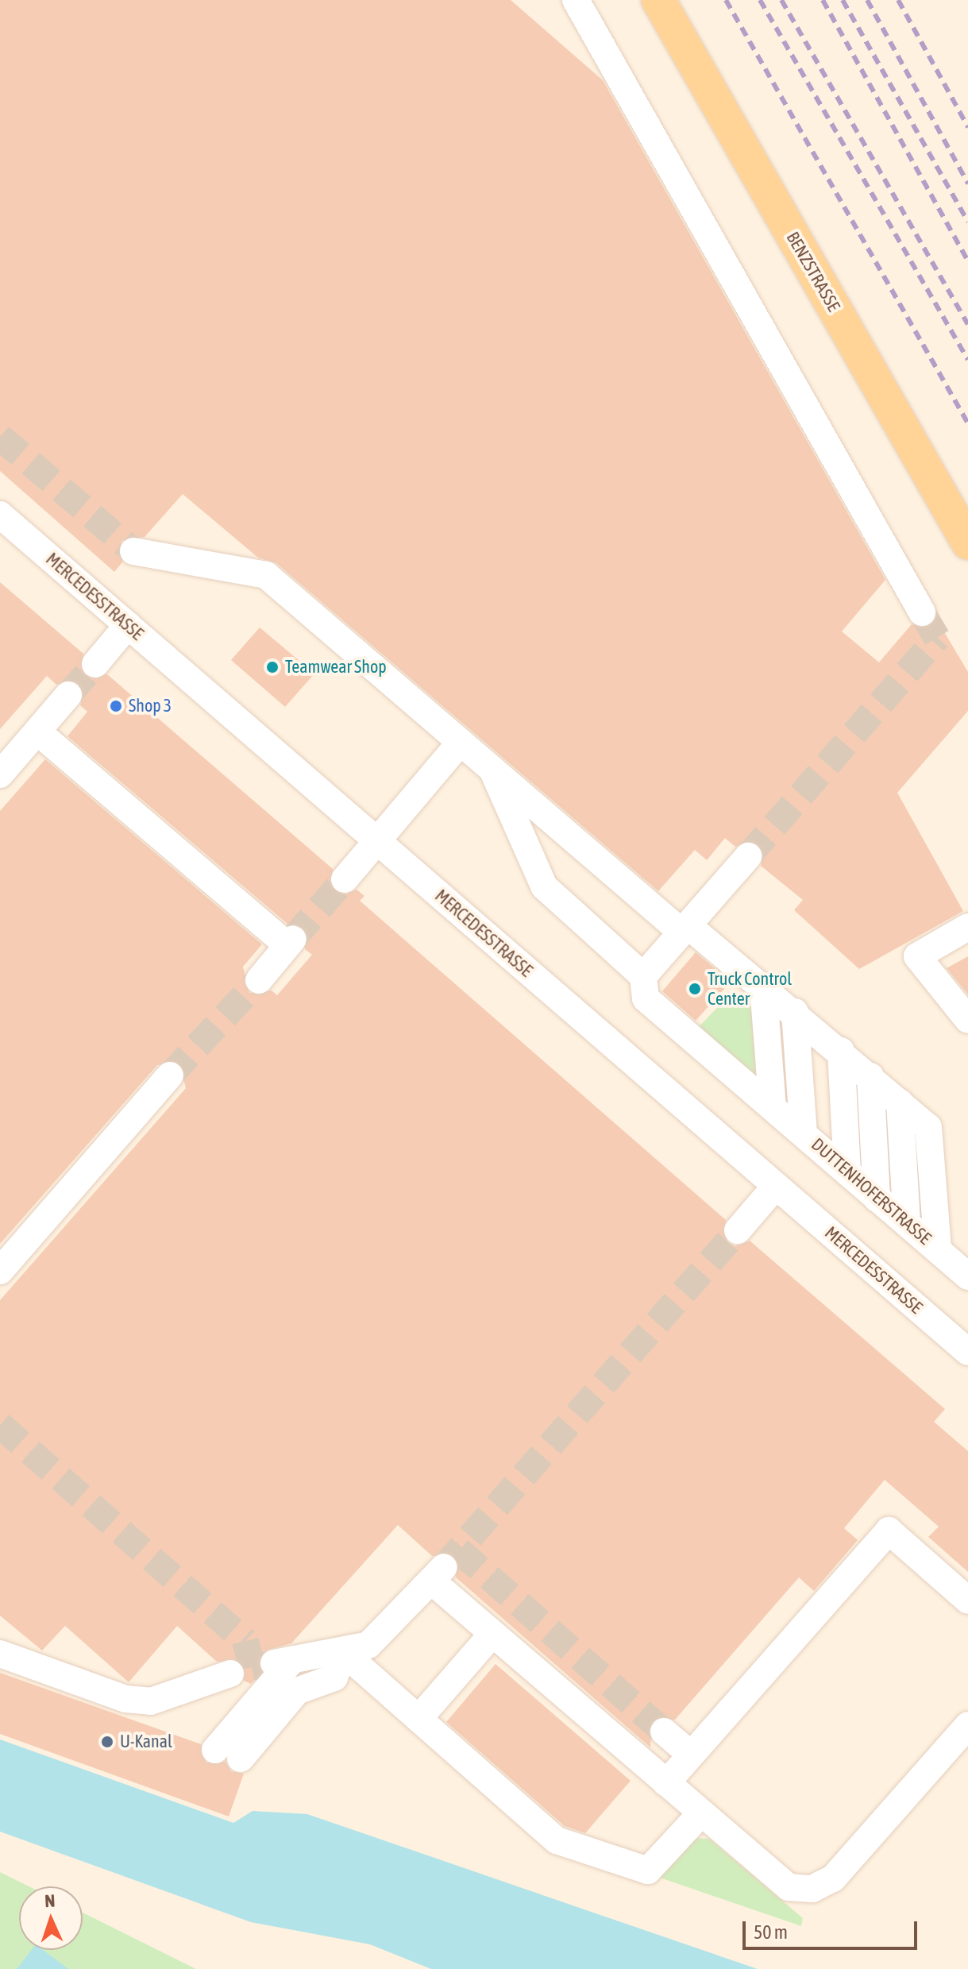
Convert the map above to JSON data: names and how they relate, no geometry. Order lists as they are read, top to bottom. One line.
{"streets":{"main road":["BENZSTRASSE"],"street":["MERCEDESSTRASSE","DUTTENHOFERSTRASSE"]},"places":["Teamwear Shop","Shop 3","Truck Control Center","U-Kanal"],"scale_bar":"50 m","north":"top"}
